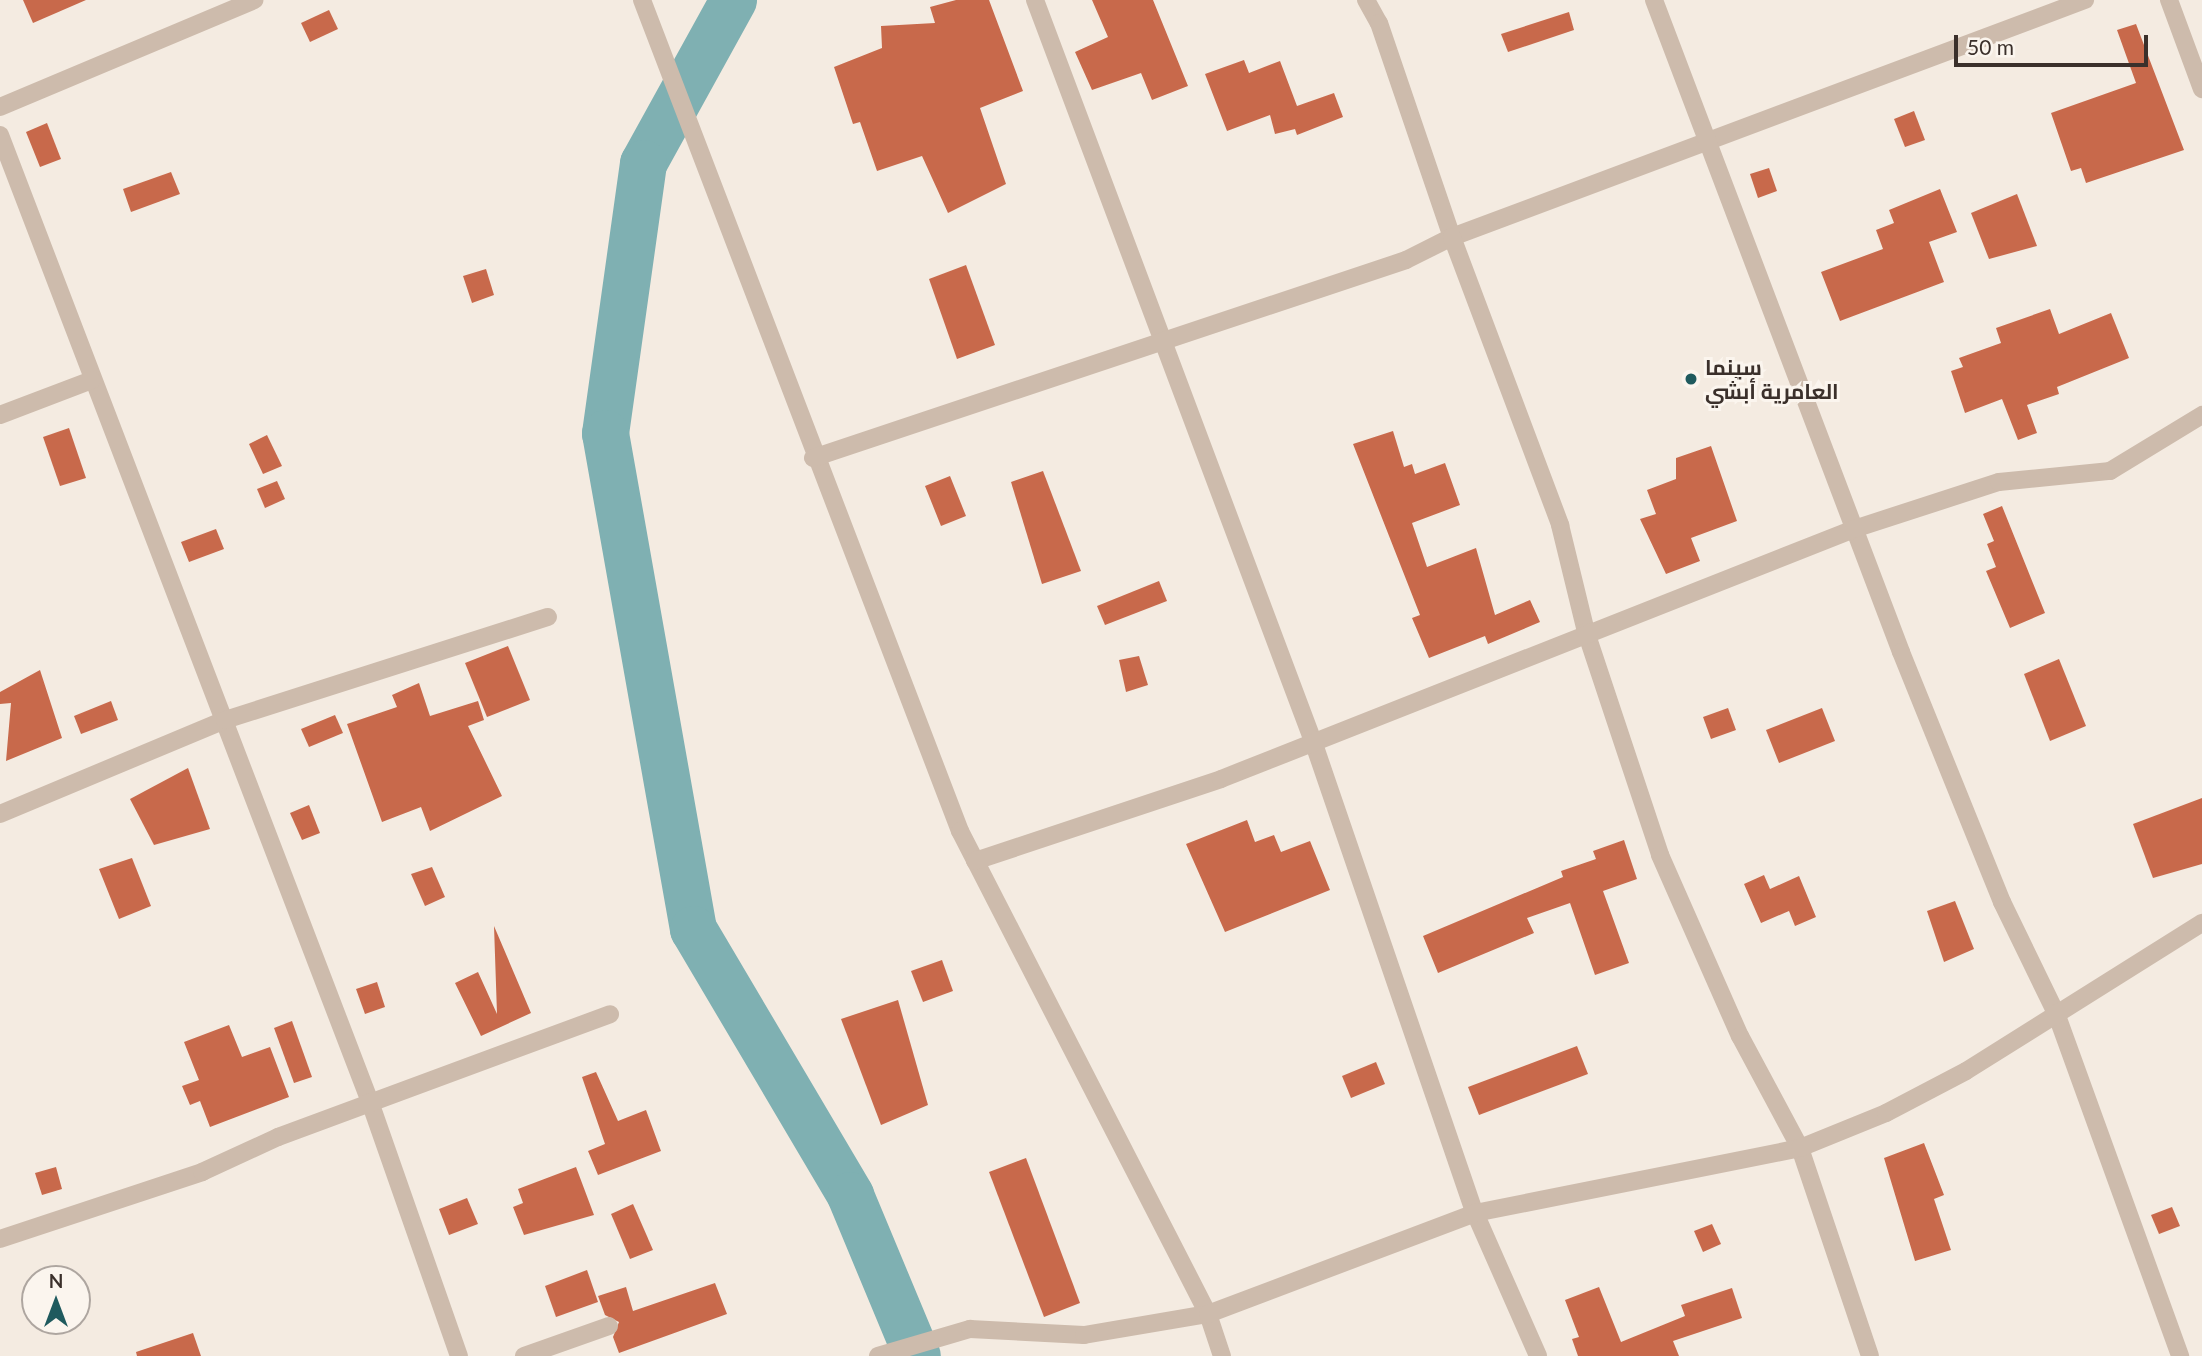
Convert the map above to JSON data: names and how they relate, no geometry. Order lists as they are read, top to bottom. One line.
{"places":["سينما العامرية أبشي"],"scale_bar":"50 m","north":"top"}
